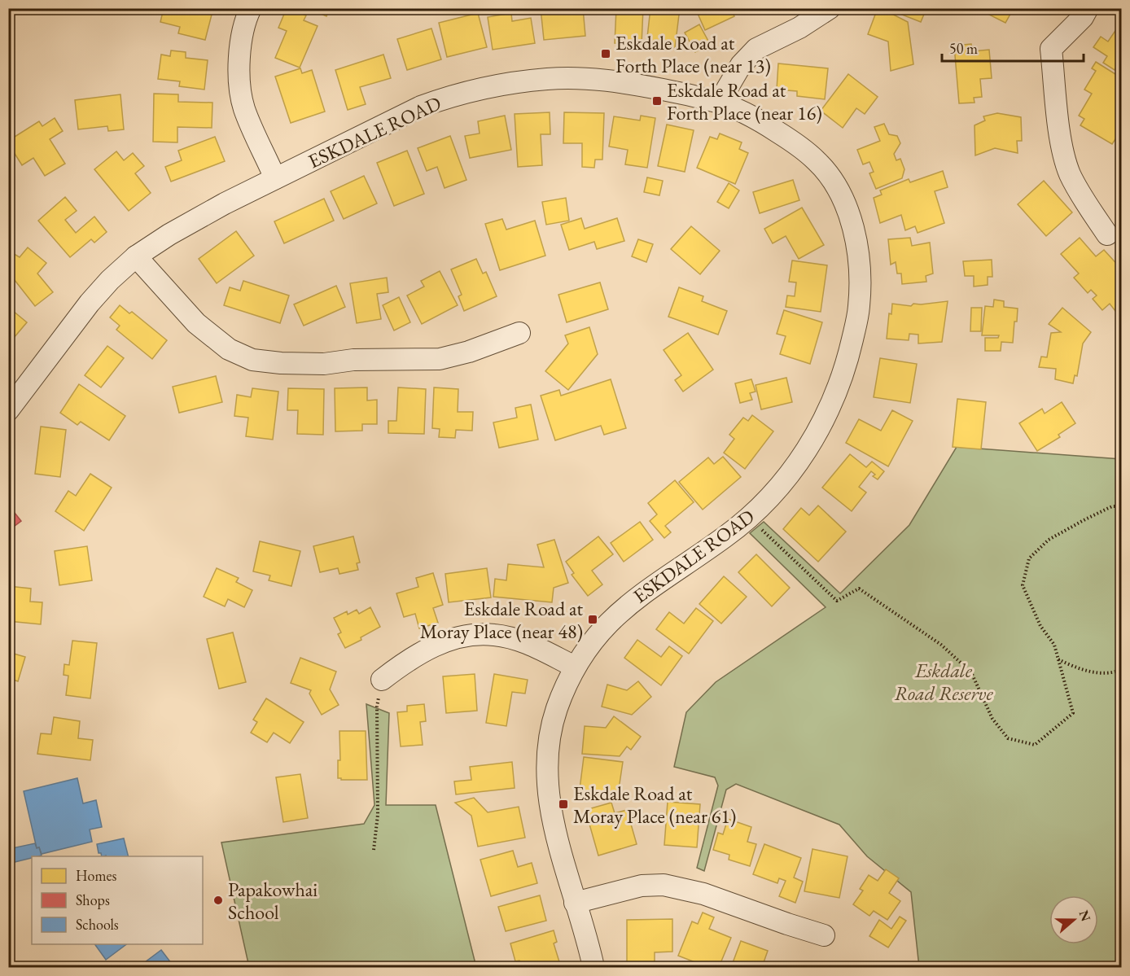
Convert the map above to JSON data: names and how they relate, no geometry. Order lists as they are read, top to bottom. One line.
{"streets":{"street":["ESKDALE ROAD"]},"parks":["Eskdale Road Reserve"],"places":{"transit":["Eskdale Road at Forth Place (near 13)","Eskdale Road at Forth Place (near 16)","Eskdale Road at Moray Place (near 48)","Eskdale Road at Moray Place (near 61)"],"other":["Papakowhai School"]},"legend":["Homes","Shops","Schools"],"scale_bar":"50 m","north":"right"}
